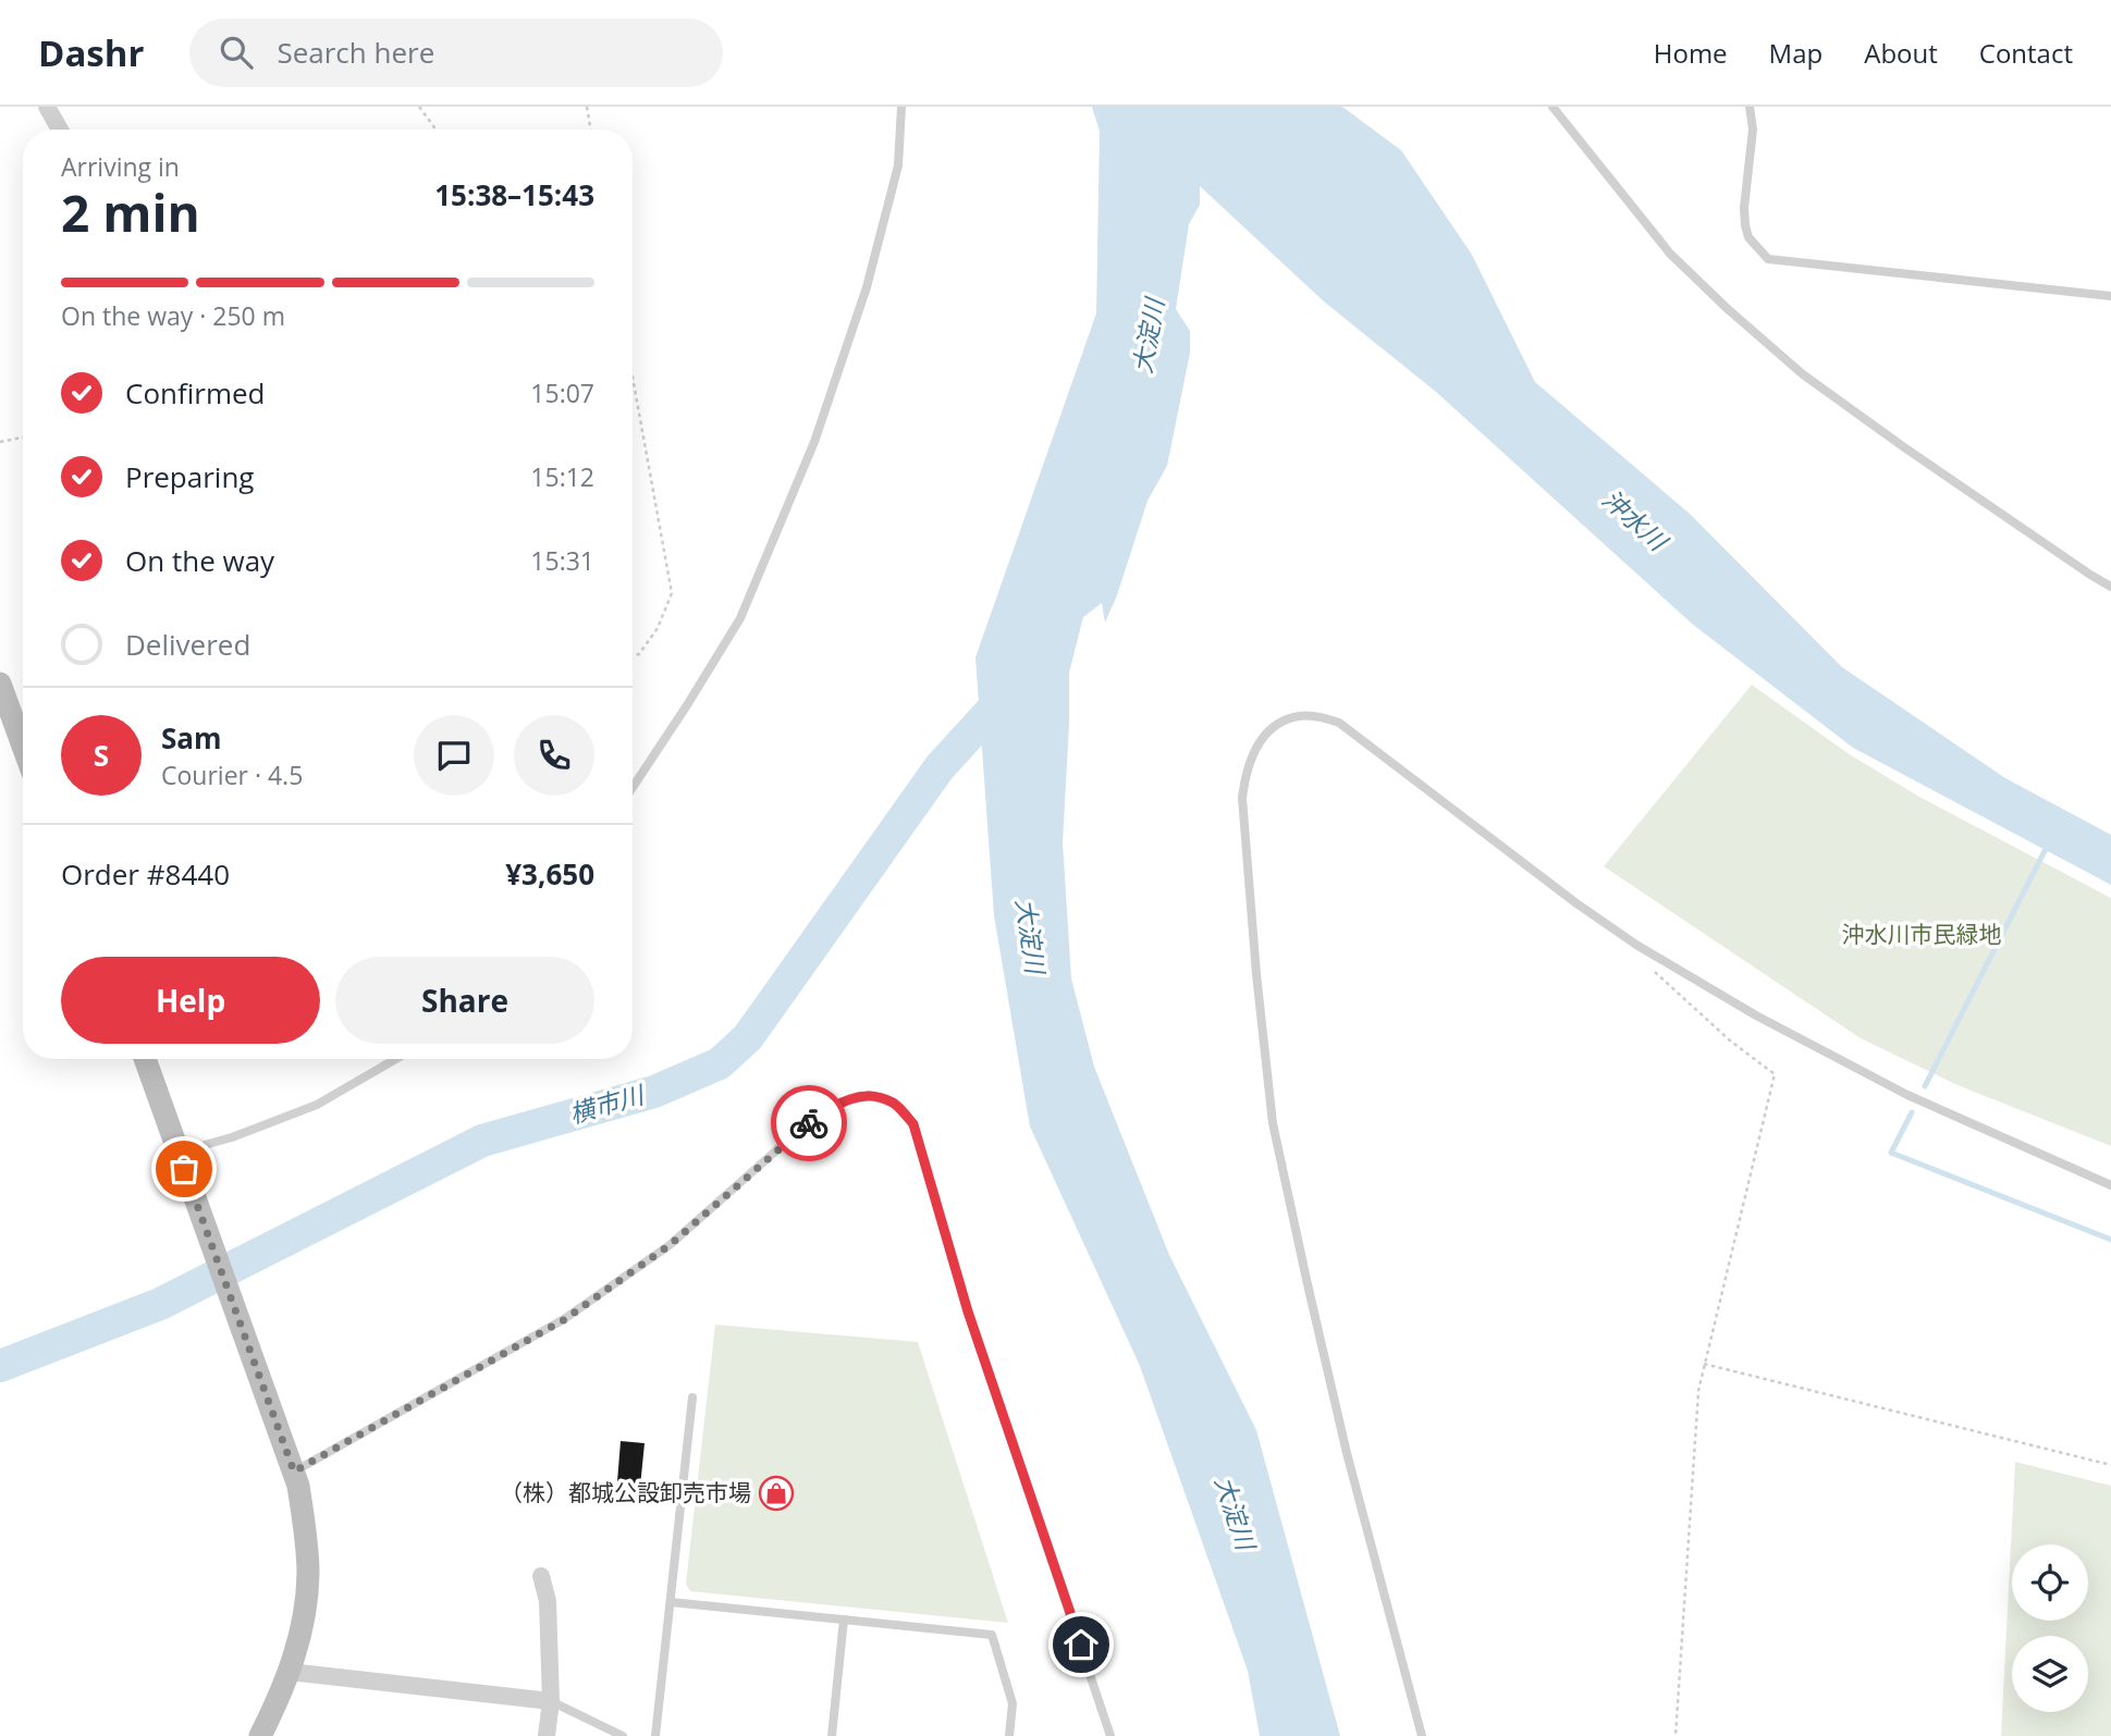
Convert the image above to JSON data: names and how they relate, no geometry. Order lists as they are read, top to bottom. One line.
{"water":["大淀川","沖水川","横市川"],"parks":["沖水川市民緑地"],"places":{"shop":["（株）都城公設卸売市場"]},"page":{"header":"Dashr","search":"Search here","nav":["Home","Map","About","Contact"],"heading":["2 min","Arriving in","15:38–15:43"],"panel":["Sam","Courier · 4.5","Order #8440","¥3,650"],"bar":"On the way · 250 m","list":[["Confirmed","15:07"],["Preparing","15:12"],["On the way","15:31"],"Delivered"],"round":"S","buttons":["Help","Share"]}}
